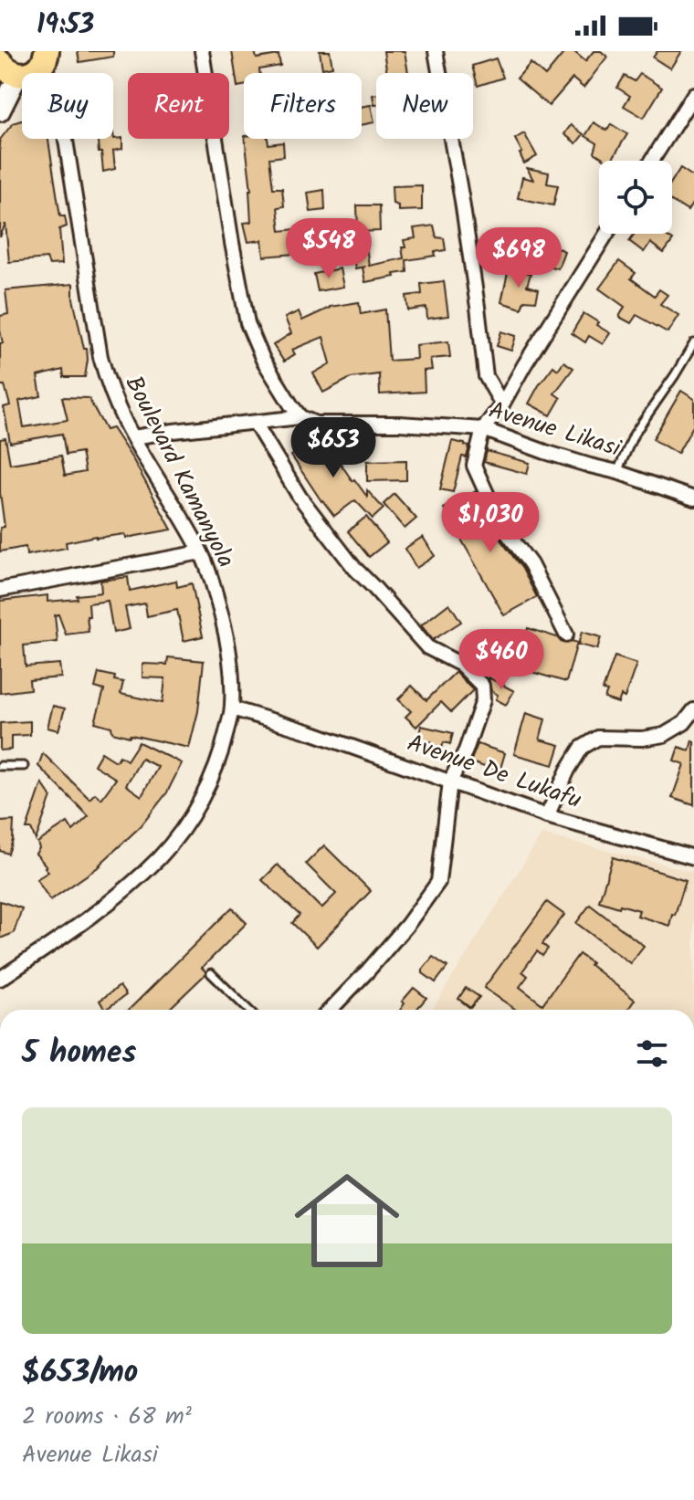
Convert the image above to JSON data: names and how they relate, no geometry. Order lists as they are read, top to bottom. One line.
{"streets":{"street":["Avenue Likasi","Boulevard Kamanyola","Avenue De Lukafu"]},"crossings":[["Avenue Likasi","Boulevard Kamanyola"],["Boulevard Kamanyola","Avenue De Lukafu"]],"page":{"status":"19:53","chip":["Buy","Rent","Filters","New"],"price":["$548","$698","$653","$1,030","$460"],"heading":"5 homes","list":[{"name":"$653/mo","note":"2 rooms · 68 m² · Avenue Likasi"}]}}
